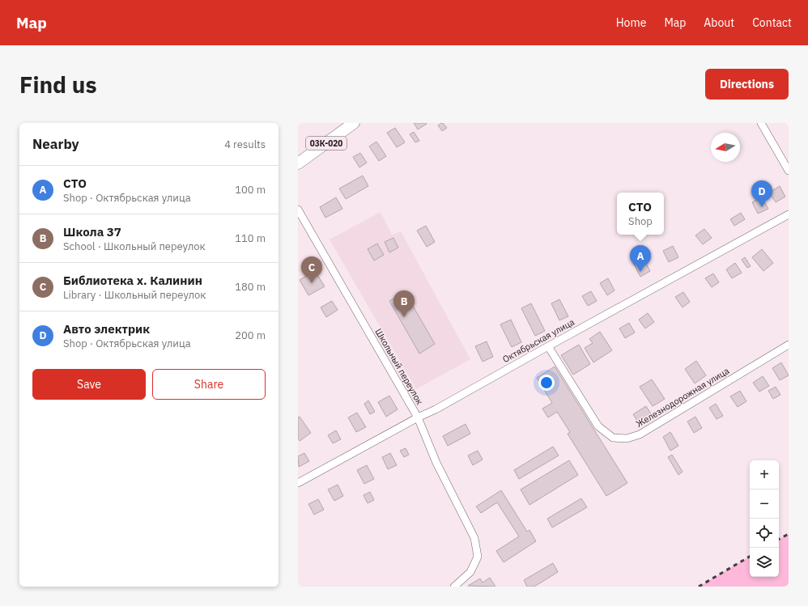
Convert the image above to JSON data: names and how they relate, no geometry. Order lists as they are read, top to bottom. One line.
{"streets":{"main road":["03К-020"],"street":["Октябрьская улица","Школьный переулок","Железнодорожная улица"]},"crossings":[["Октябрьская улица","Школьный переулок"],["Октябрьская улица","Железнодорожная улица"]],"north":"left","page":{"header":"Map","nav":["Home","Map","About","Contact"],"buttons":["Directions",["Save","Share"]],"title":"Find us","heading":["Nearby","4 results"],"list":[{"mark":"A","name":"СТО","note":"Shop · Октябрьская улица","value":"100 m"},{"mark":"B","name":"Школа 37","note":"School · Школьный переулок","value":"110 m"},{"mark":"C","name":"Библиотека х. Калинин","note":"Library · Школьный переулок","value":"180 m"},{"mark":"D","name":"Авто электрик","note":"Shop · Октябрьская улица","value":"200 m"}],"pins":["D","A","C","B"],"popup":["СТО","Shop"],"map_buttons":["+","−"]}}
